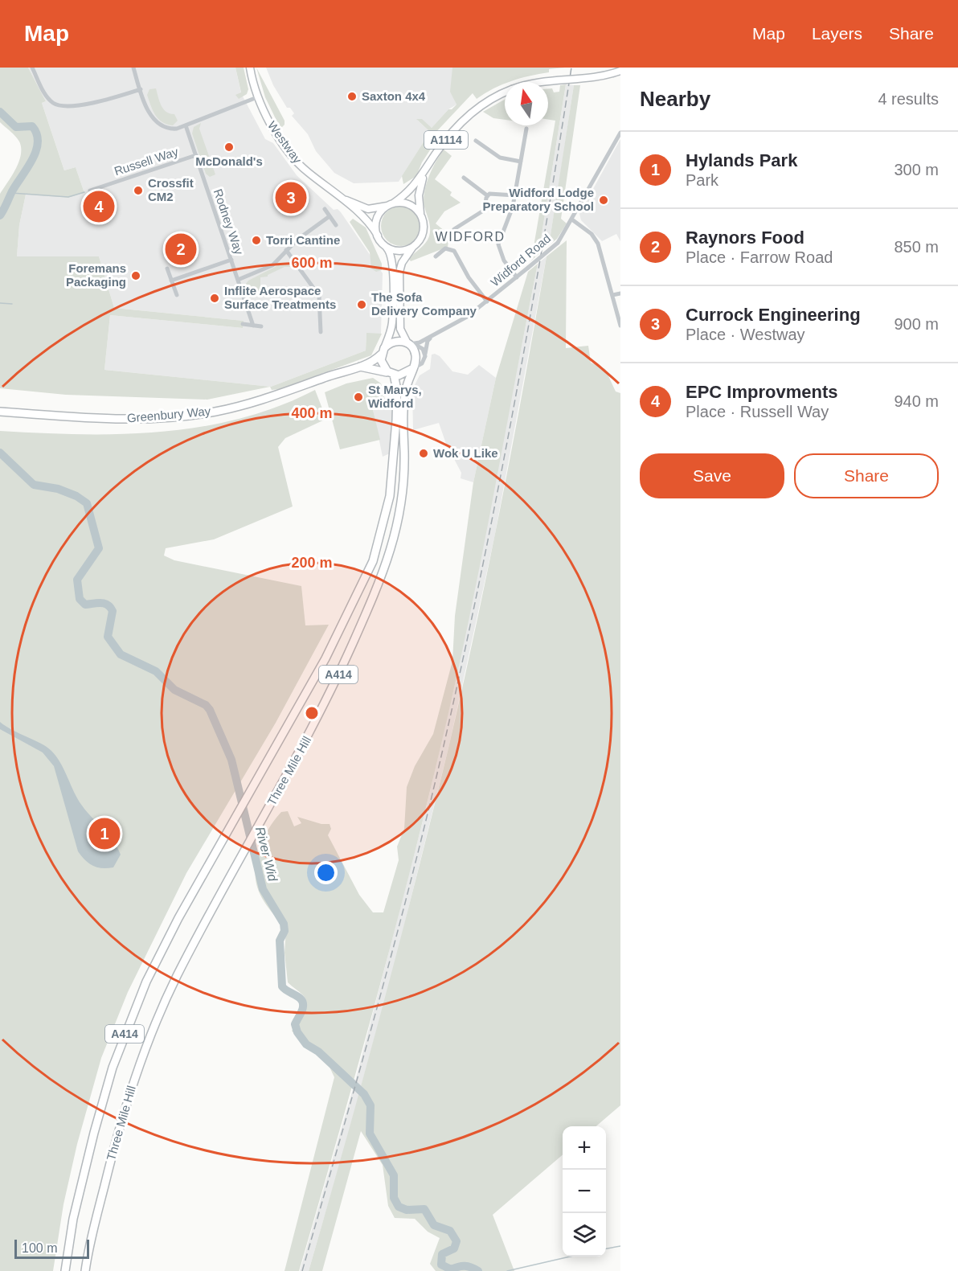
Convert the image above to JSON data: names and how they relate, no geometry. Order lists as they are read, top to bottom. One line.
{"streets":{"highway":["Greenbury Way","A414","Three Mile Hill"],"main road":["A1114","Westway"],"street":["Russell Way","Rodney Way","Widford Road"]},"crossings":[["A1114","Westway"],["A1114","Widford Road"],["A1114","Greenbury Way"],["A1114","A414"],["A1114","Three Mile Hill"],["Russell Way","Rodney Way"],["Widford Road","Greenbury Way"],["Widford Road","A414"],["Widford Road","Three Mile Hill"],["Greenbury Way","A414"],["Greenbury Way","Three Mile Hill"],["A414","Three Mile Hill"]],"districts":["WIDFORD"],"water":["River Wid"],"places":["Saxton 4x4","McDonald's","Crossfit CM2","Widford Lodge Preparatory School","Torri Cantine","Foremans Packaging","Inflite Aerospace Surface Treatments","The Sofa Delivery Company","St Marys, Widford","Wok U Like"],"scale_bar":"100 m","north":"top","page":{"header":"Map","nav":["Map","Layers","Share"],"heading":["Nearby","4 results"],"list":[{"mark":"1","name":"Hylands Park","note":"Park","value":"300 m"},{"mark":"2","name":"Raynors Food","note":"Place · Farrow Road","value":"850 m"},{"mark":"3","name":"Currock Engineering","note":"Place · Westway","value":"900 m"},{"mark":"4","name":"EPC Improvments","note":"Place · Russell Way","value":"940 m"}],"pins":["3","4","2","1"],"buttons":["Save","Share"],"map_buttons":["+","−"],"scale":"100 m"},"rings":["600 m","400 m","200 m"]}
